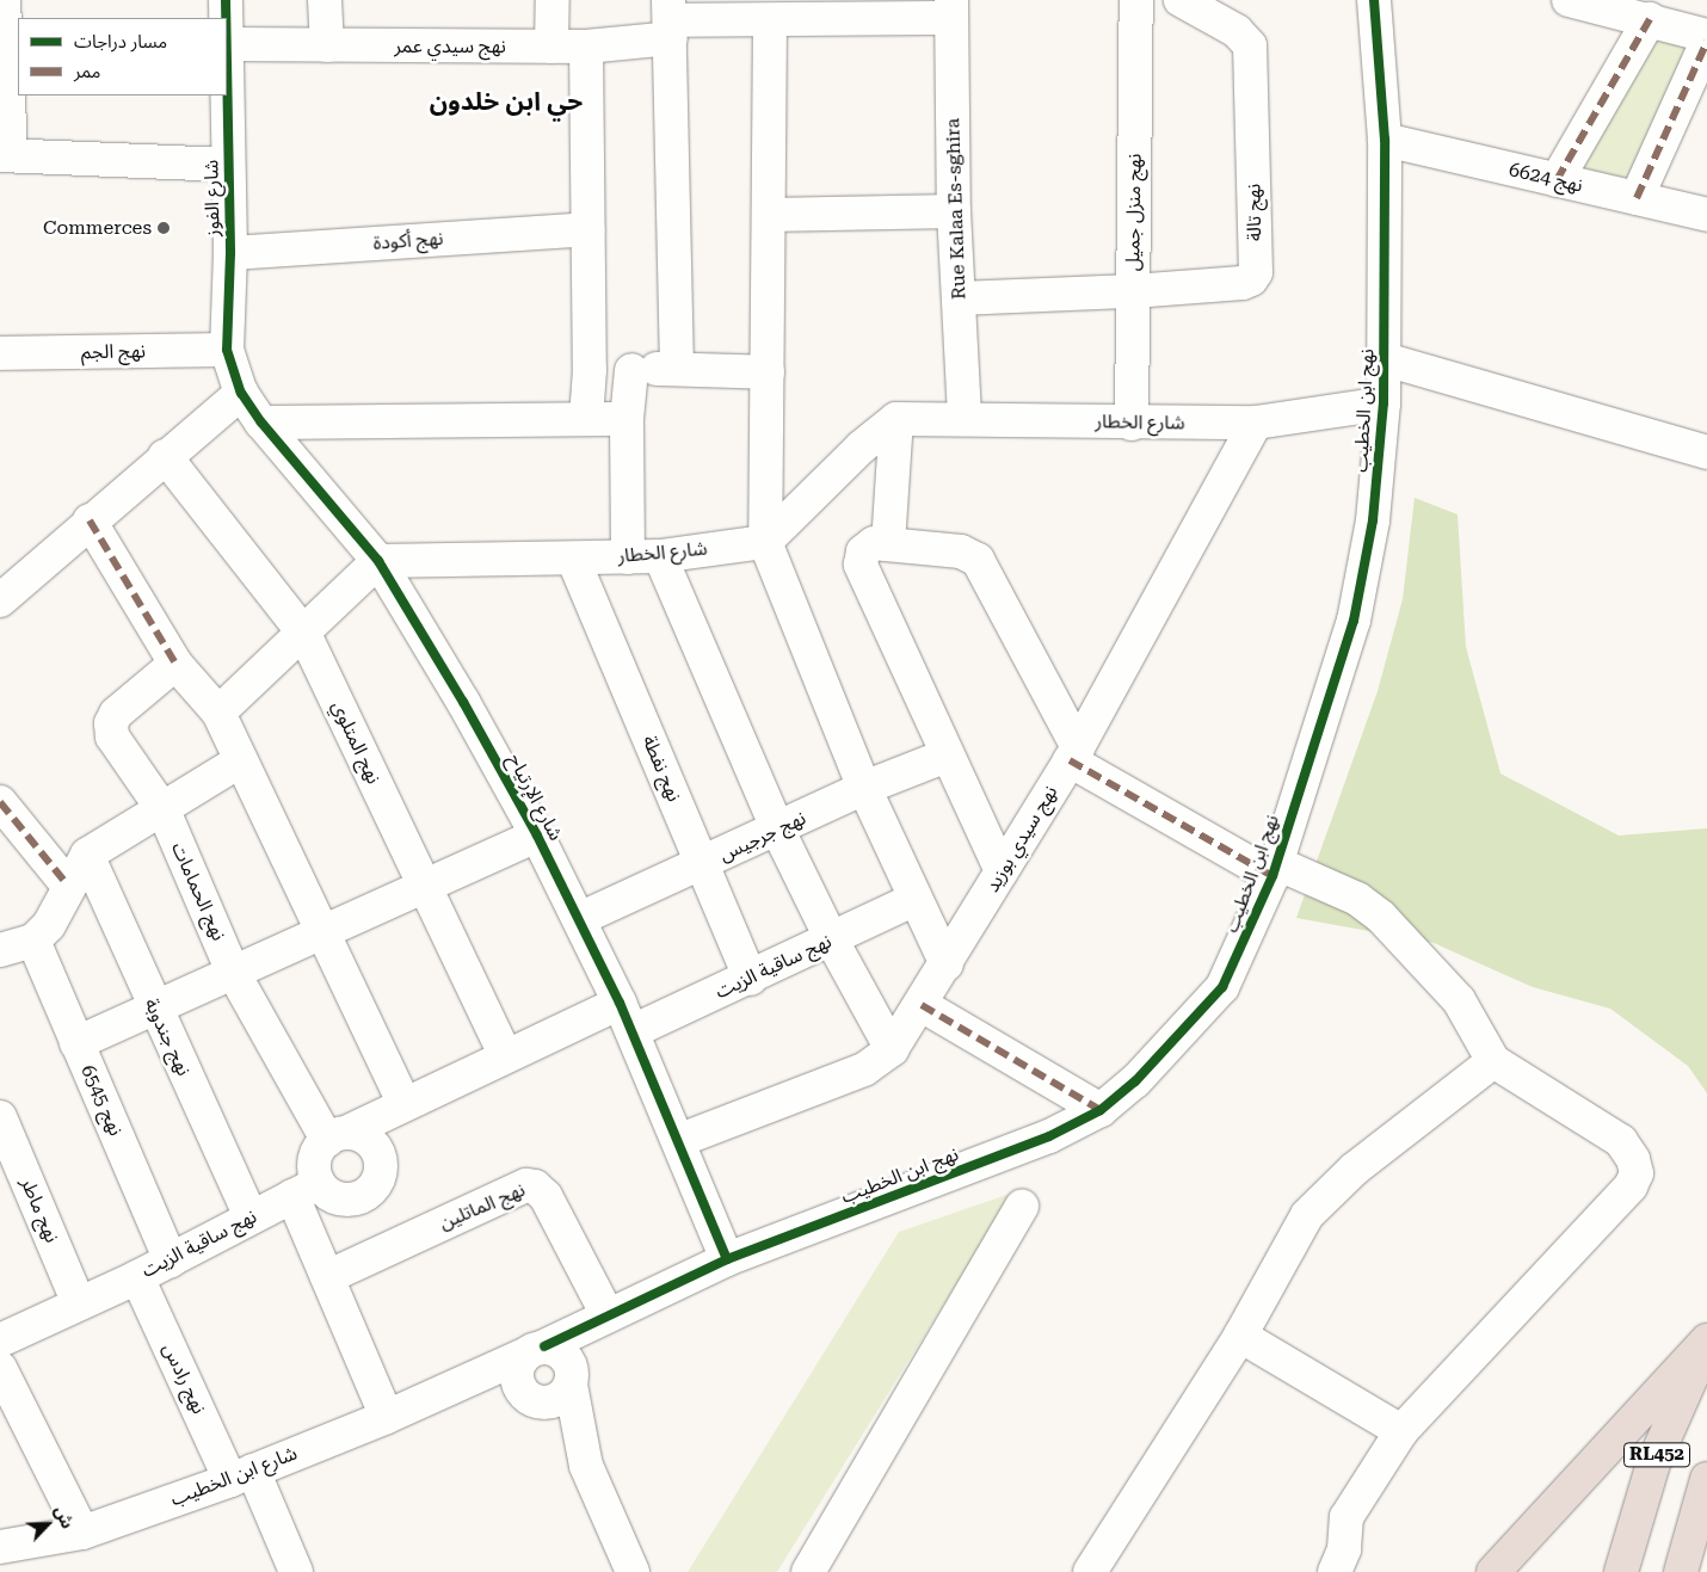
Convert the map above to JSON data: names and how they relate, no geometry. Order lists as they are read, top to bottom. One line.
{"streets":{"highway":["RL452"],"street":["نهج سيدي عمر","نهج 6624","شارع الفوز","Rue Kalaa Es-sghira","نهج منزل جميل","نهج تالة","نهج أكودة","نهج الجم","نهج ابن الخطيب","شارع الخطار","نهج المتلوي","نهج نفطة","شارع الإرتياح","نهج جرجيس","نهج سيدي بوزيد","نهج الحمامات","نهج ساقية الزيت","نهج جندوبة","نهج 6545","نهج الماتلين","نهج ماطر","نهج رادس","شارع ابن الخطيب"]},"crossings":[["نهج سيدي عمر","شارع الفوز"],["نهج سيدي عمر","Rue Kalaa Es-sghira"],["نهج 6624","نهج ابن الخطيب"],["شارع الفوز","نهج أكودة"],["شارع الفوز","نهج الجم"],["شارع الفوز","شارع الإرتياح"],["Rue Kalaa Es-sghira","نهج تالة"],["Rue Kalaa Es-sghira","شارع الخطار"],["نهج منزل جميل","نهج تالة"],["نهج منزل جميل","شارع الخطار"],["نهج ابن الخطيب","شارع الخطار"],["نهج ابن الخطيب","شارع الإرتياح"],["نهج ابن الخطيب","نهج الماتلين"],["نهج ابن الخطيب","شارع ابن الخطيب"],["شارع الخطار","نهج نفطة"],["شارع الخطار","شارع الإرتياح"],["شارع الخطار","نهج سيدي بوزيد"],["نهج نفطة","نهج جرجيس"],["نهج نفطة","نهج ساقية الزيت"],["شارع الإرتياح","نهج جرجيس"],["شارع الإرتياح","نهج سيدي بوزيد"],["شارع الإرتياح","نهج ساقية الزيت"],["نهج الحمامات","نهج ساقية الزيت"],["نهج ساقية الزيت","نهج جندوبة"],["نهج ساقية الزيت","نهج 6545"],["نهج ساقية الزيت","نهج ماطر"],["نهج ساقية الزيت","نهج رادس"],["نهج رادس","شارع ابن الخطيب"]],"districts":["حي ابن خلدون"],"places":["Commerces"],"legend":["مسار دراجات","ممر"],"north":"top right"}
